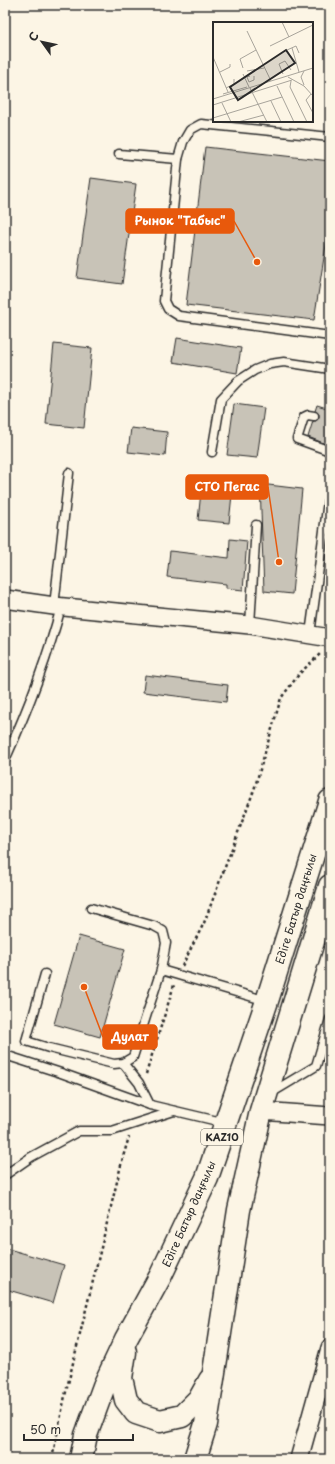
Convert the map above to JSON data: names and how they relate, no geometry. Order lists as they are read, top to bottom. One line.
{"streets":{"main road":["Едіге Батыр даңғылы","KAZ10"]},"places":["Рынок \"Табыс\"","СТО Пегас","Дулат"],"scale_bar":"50 m","north":"top left"}
